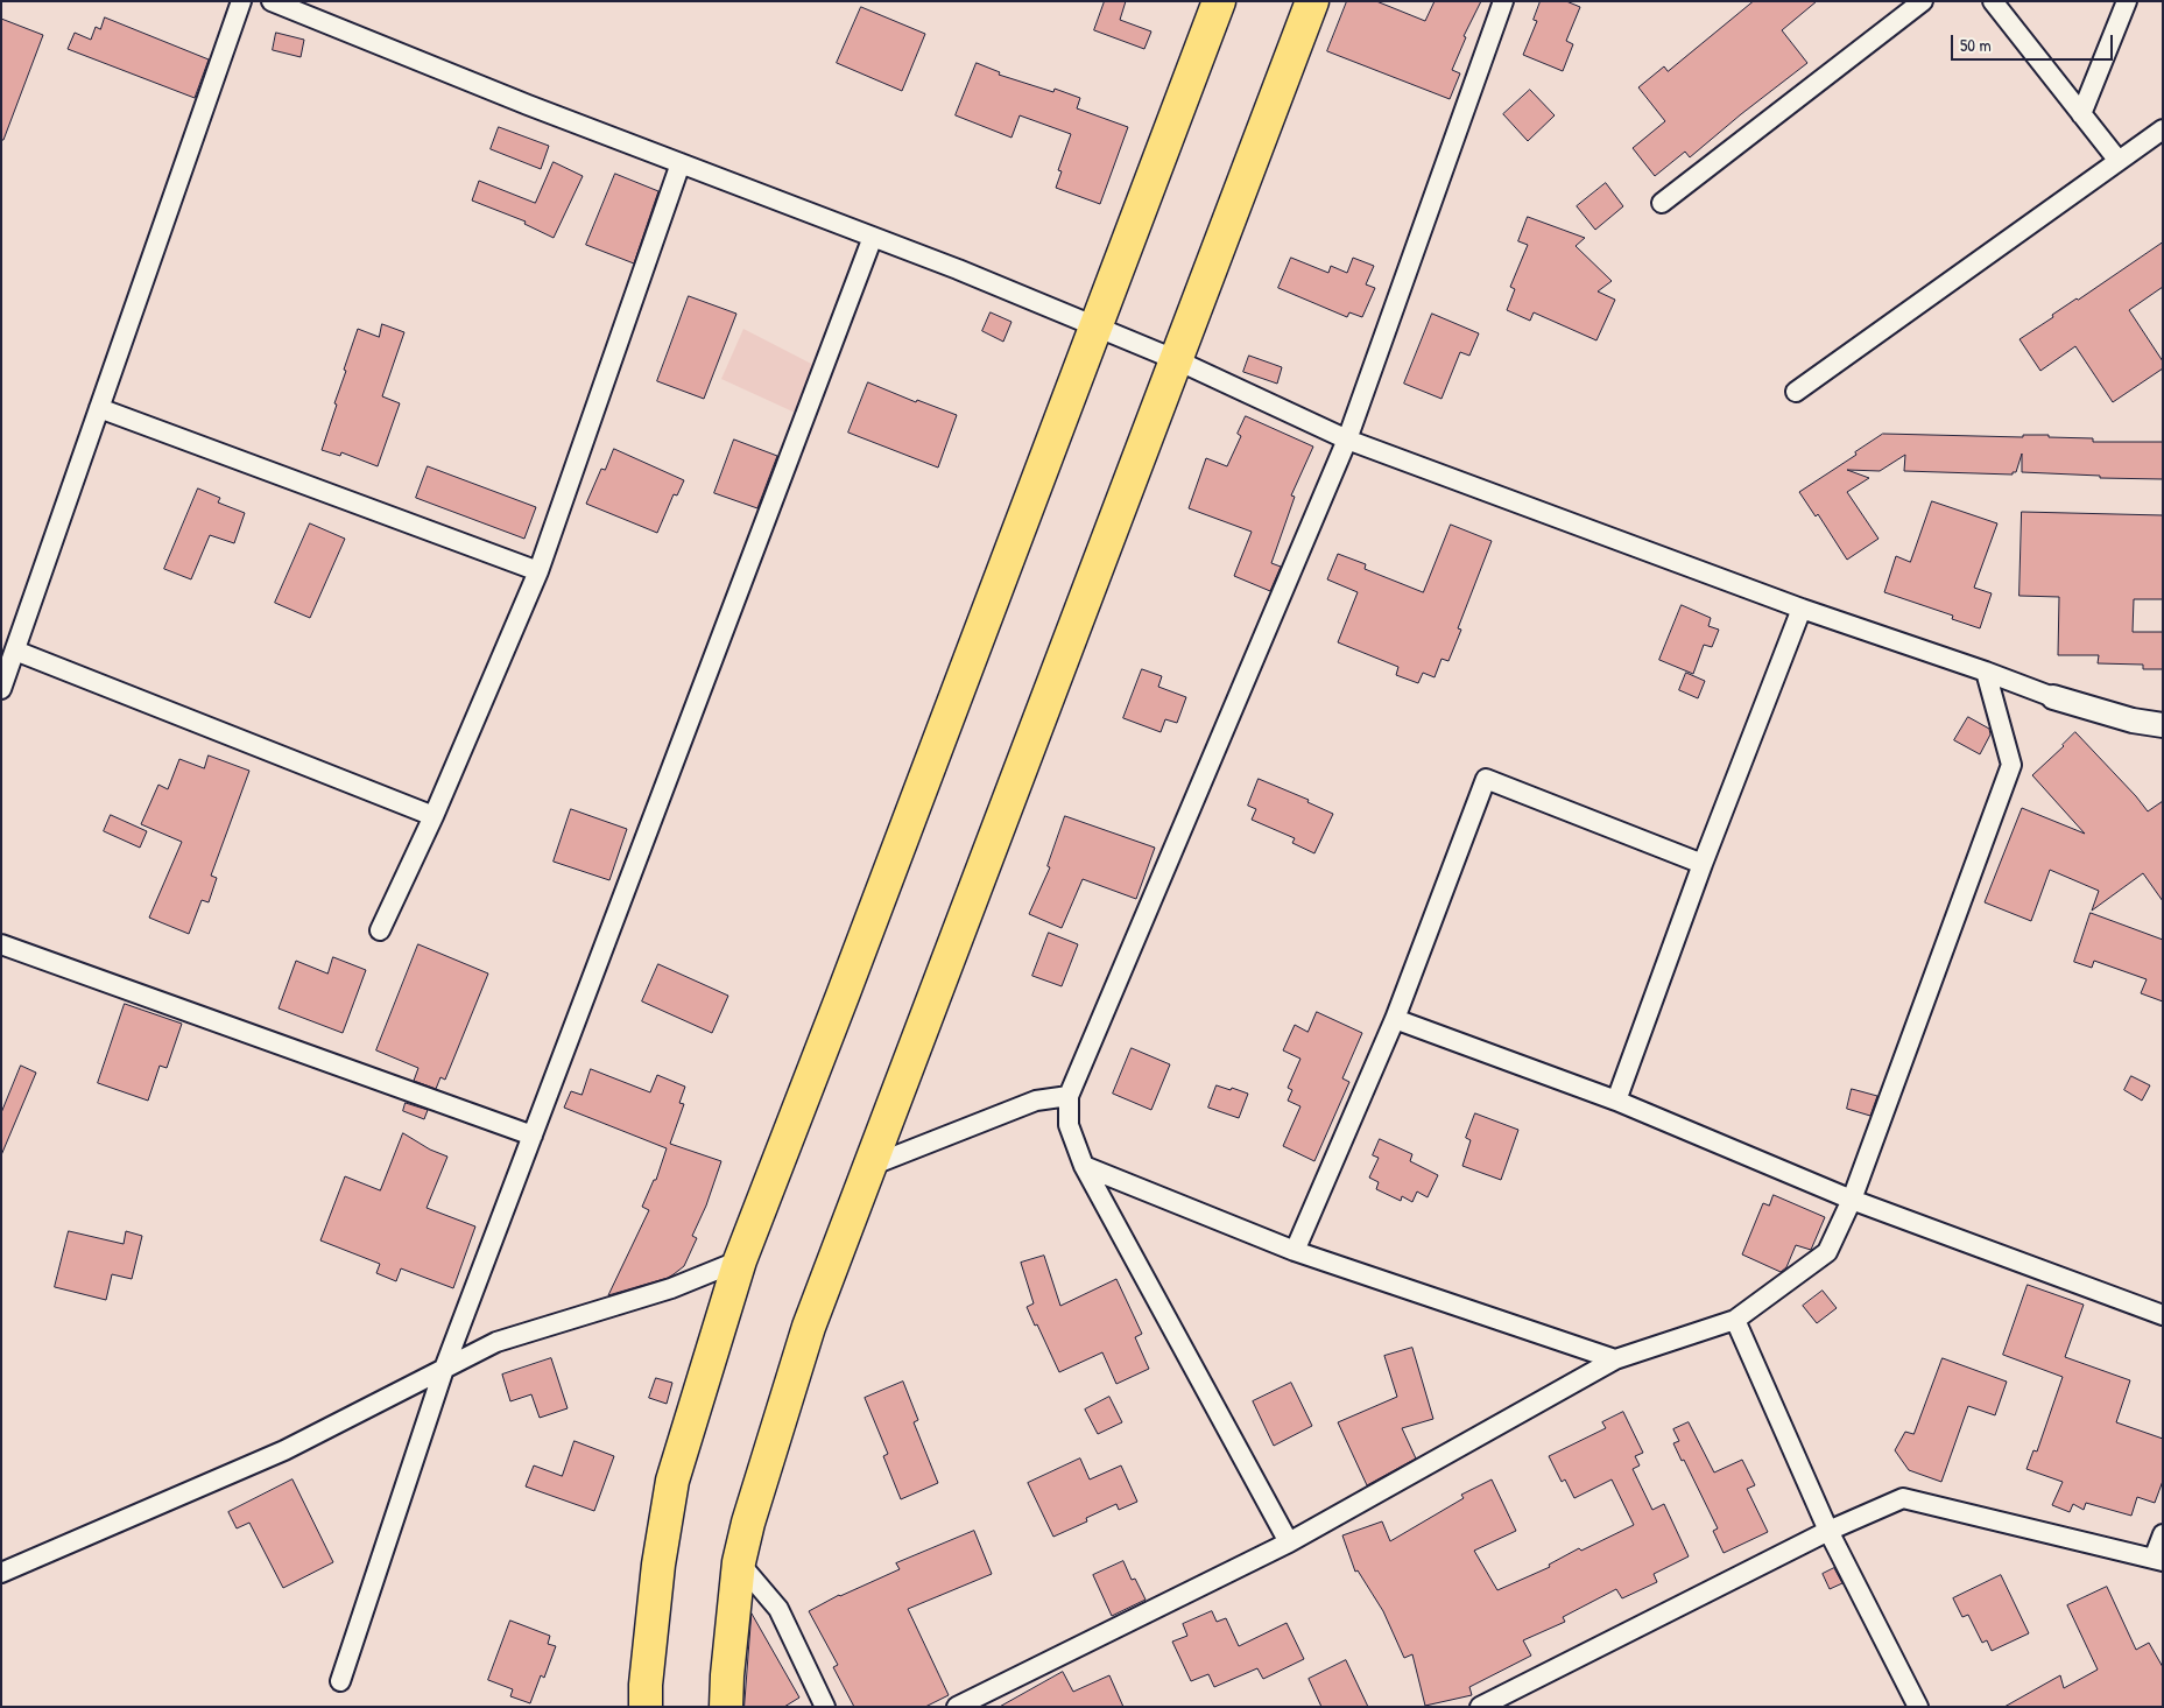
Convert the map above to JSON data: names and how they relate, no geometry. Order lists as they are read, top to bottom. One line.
{"scale_bar":"50 m"}
